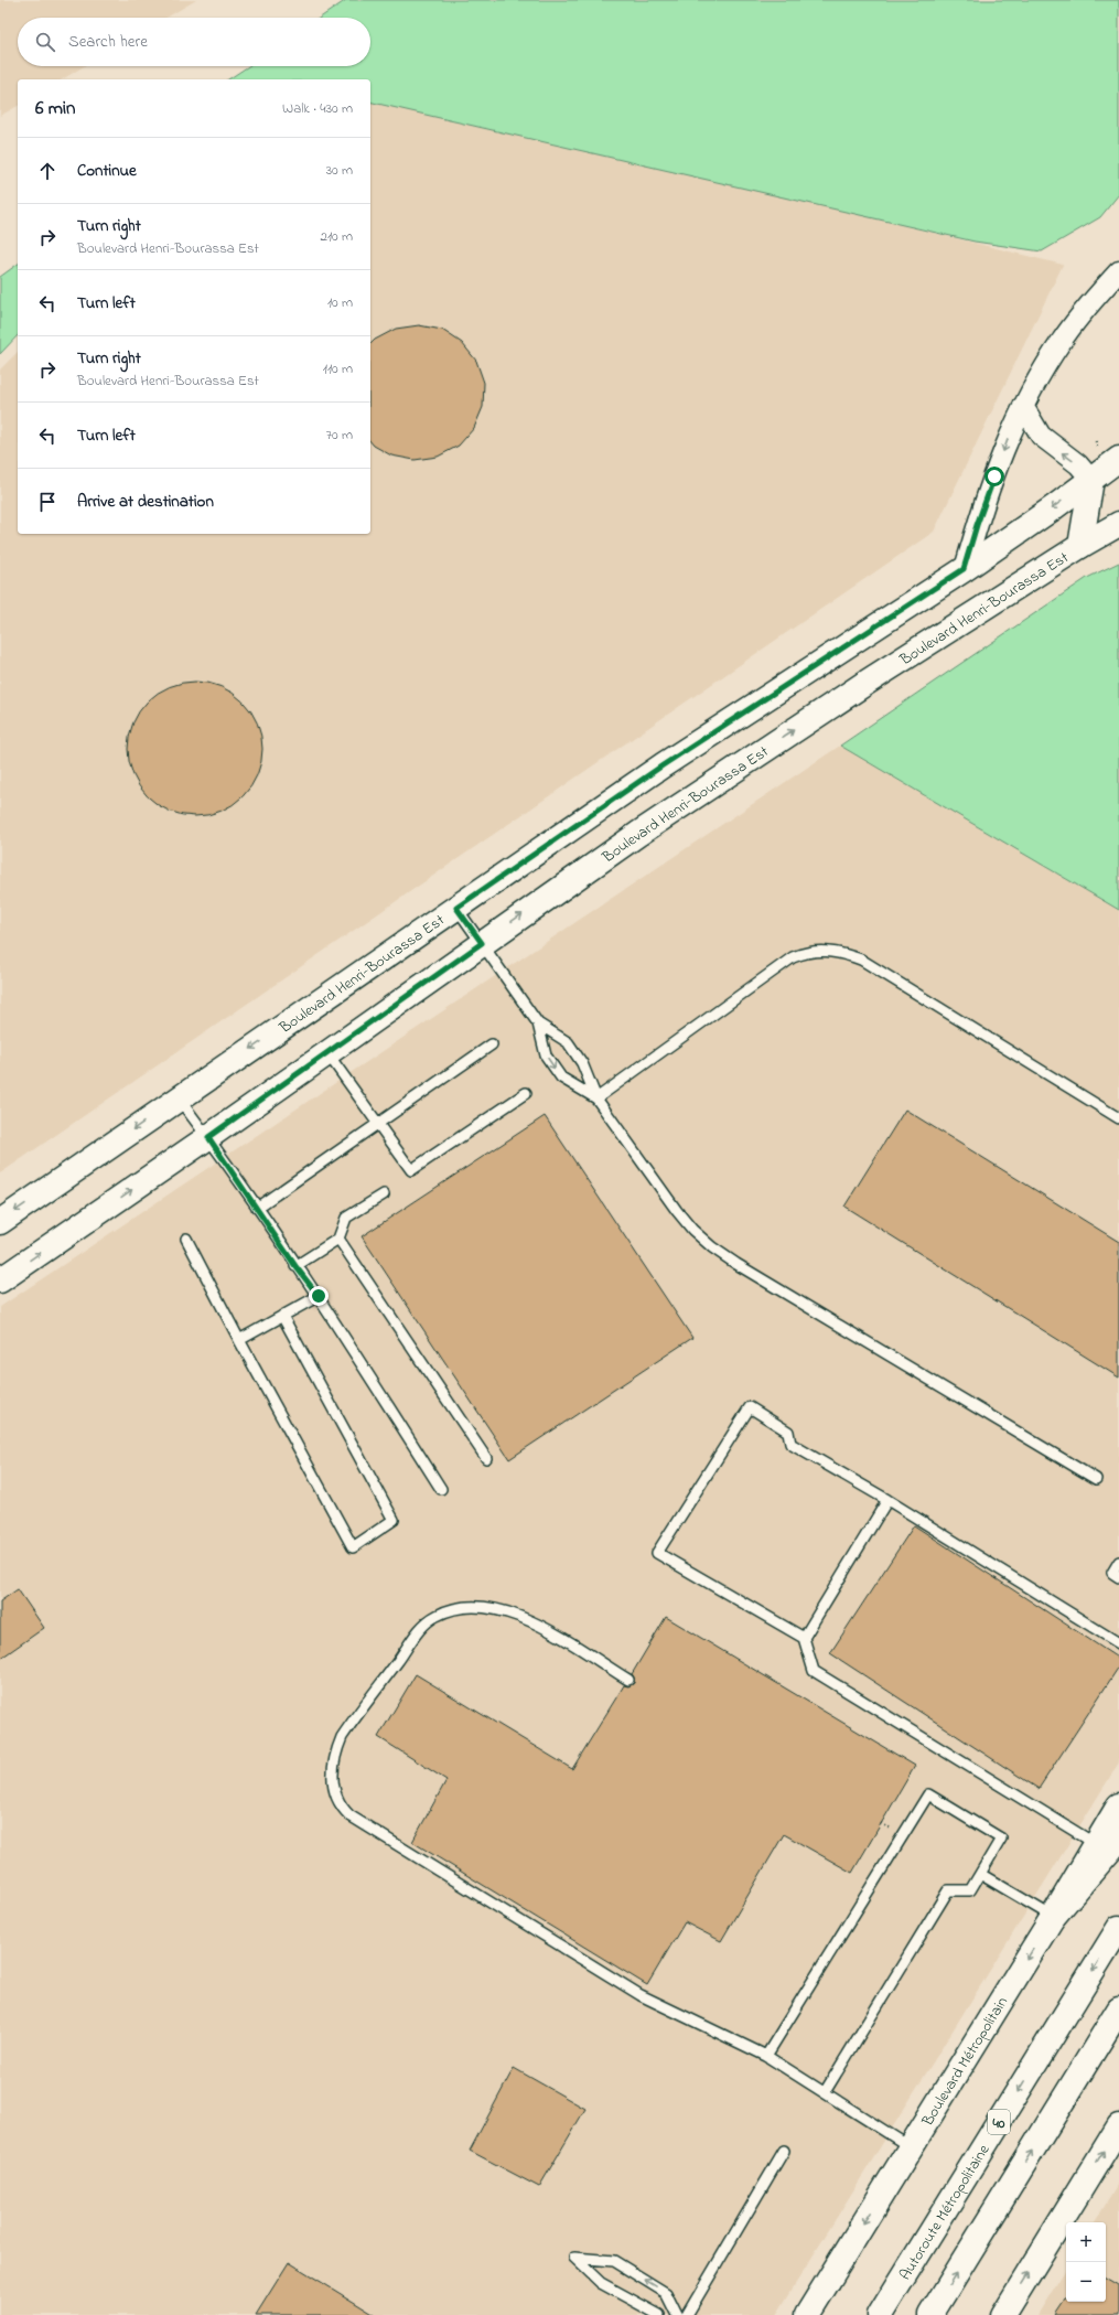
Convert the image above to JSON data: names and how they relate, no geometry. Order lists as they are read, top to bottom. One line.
{"streets":{"main road":["Boulevard Henri-Bourassa Est","Boulevard Métropolitain","40","Autoroute Métropolitaine"]},"page":{"search":"Search here","heading":["6 min","Walk · 430 m"],"list":[["Continue","30 m"],["Turn right","Boulevard Henri-Bourassa Est","210 m"],["Turn left","10 m"],["Turn right","Boulevard Henri-Bourassa Est","110 m"],["Turn left","70 m"],"Arrive at destination"],"map_buttons":["+","−"]}}
